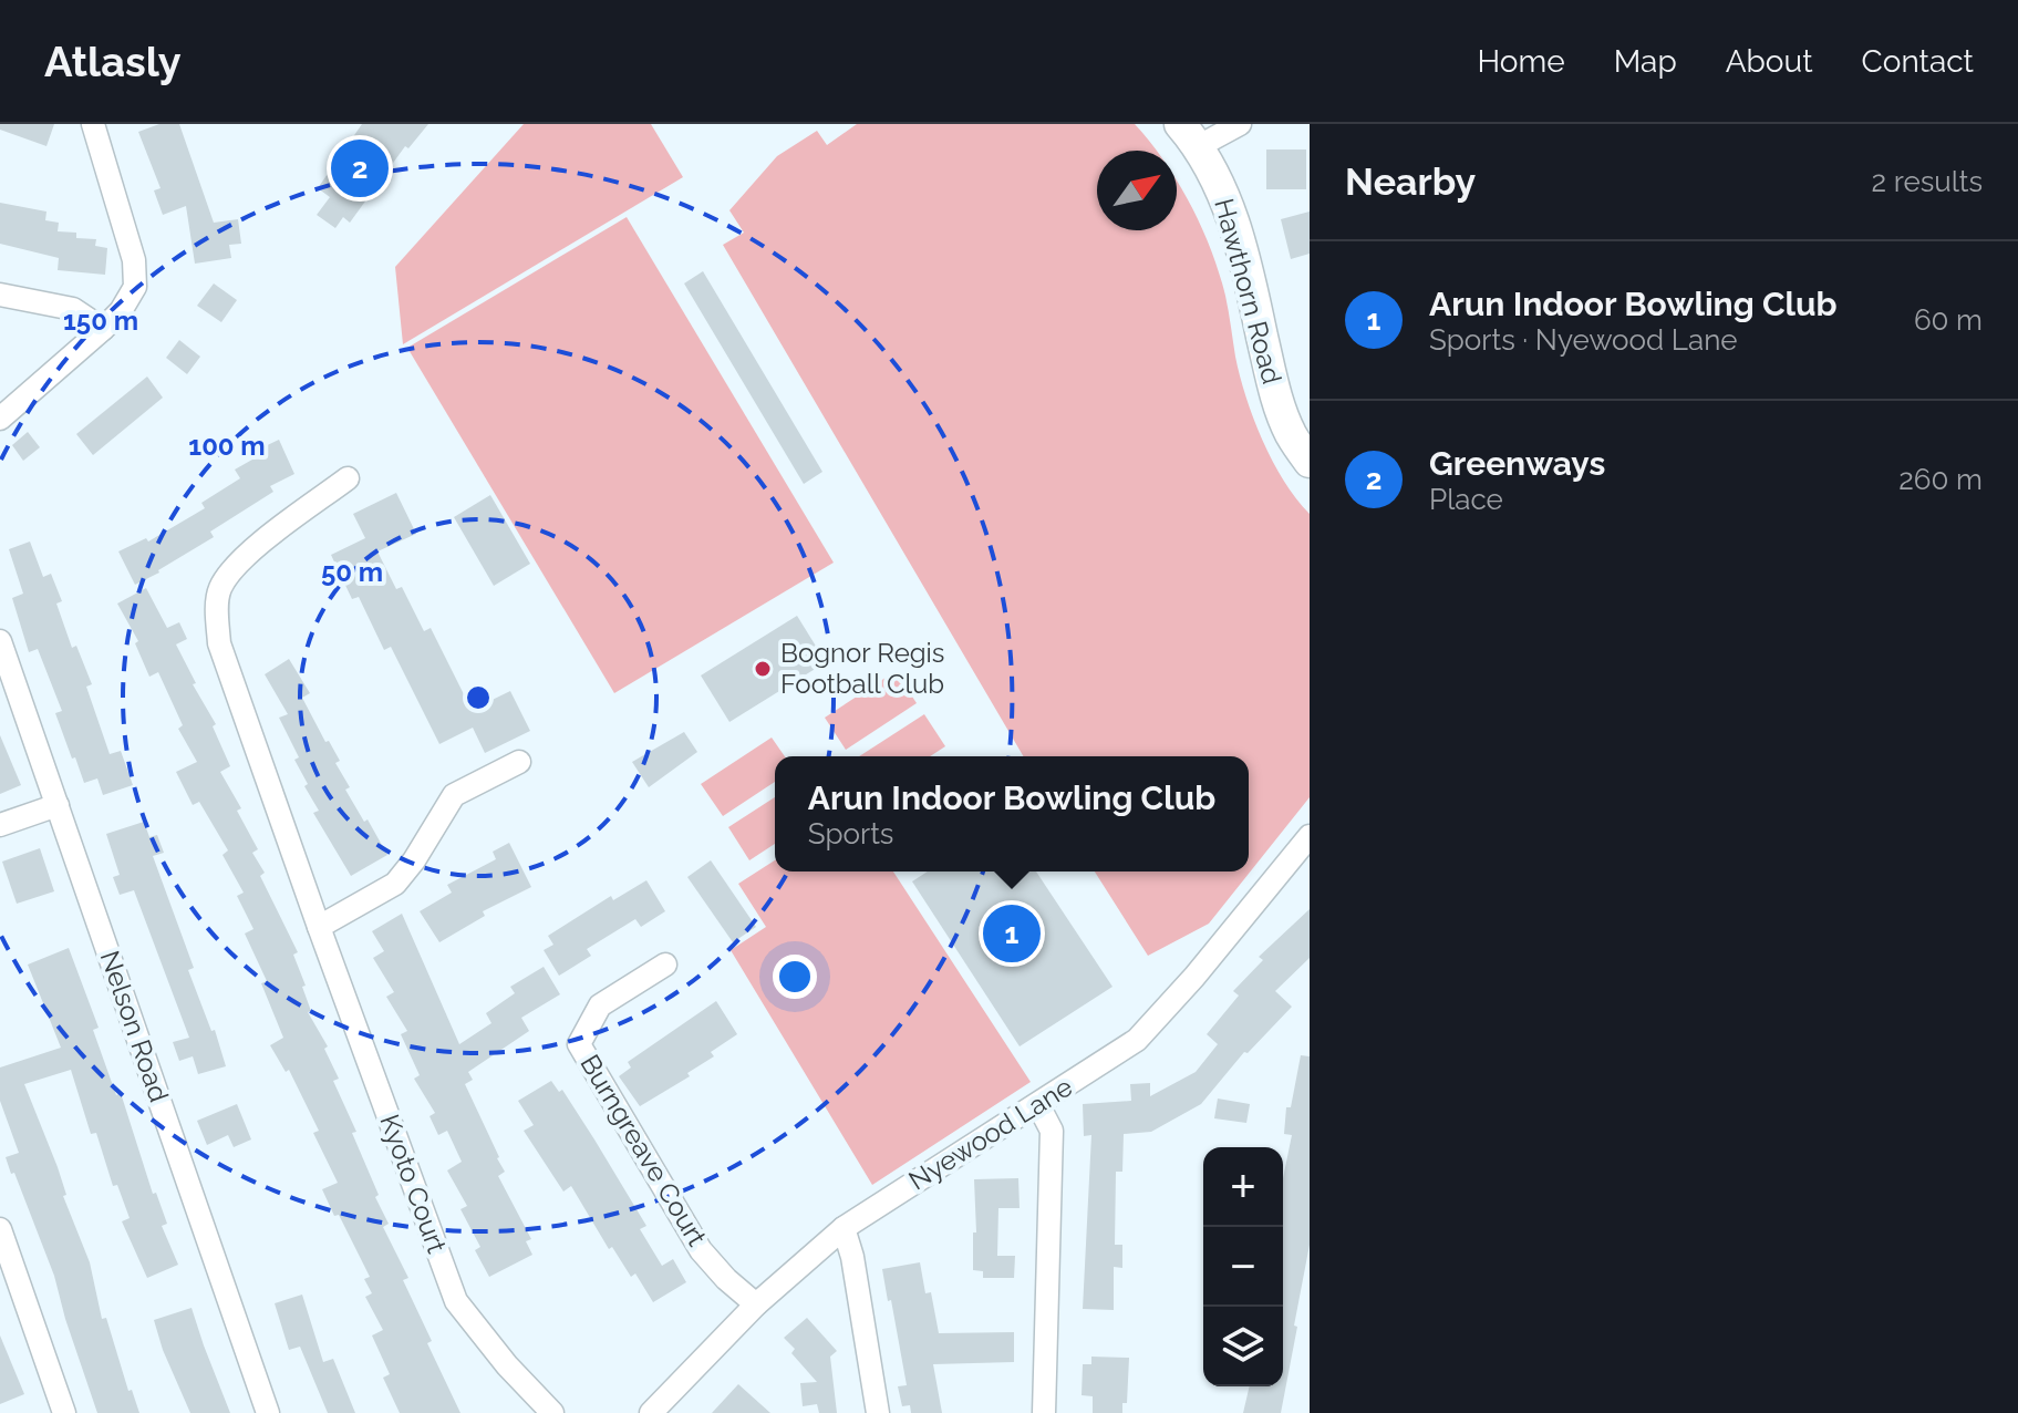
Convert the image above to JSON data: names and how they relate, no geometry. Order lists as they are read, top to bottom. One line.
{"streets":{"street":["Hawthorn Road","Nelson Road","Nyewood Lane","Burngreave Court","Kyoto Court"]},"crossings":[["Nyewood Lane","Burngreave Court"]],"places":["Bognor Regis Football Club"],"north":"top right","page":{"header":"Atlasly","nav":["Home","Map","About","Contact"],"heading":["Nearby","2 results"],"pins":["2","1"],"list":[{"mark":"1","name":"Arun Indoor Bowling Club","note":"Sports · Nyewood Lane","value":"60 m"},{"mark":"2","name":"Greenways","note":"Place","value":"260 m"}],"popup":["Arun Indoor Bowling Club","Sports"],"map_buttons":["+","−"]},"rings":["150 m","100 m","50 m"]}
